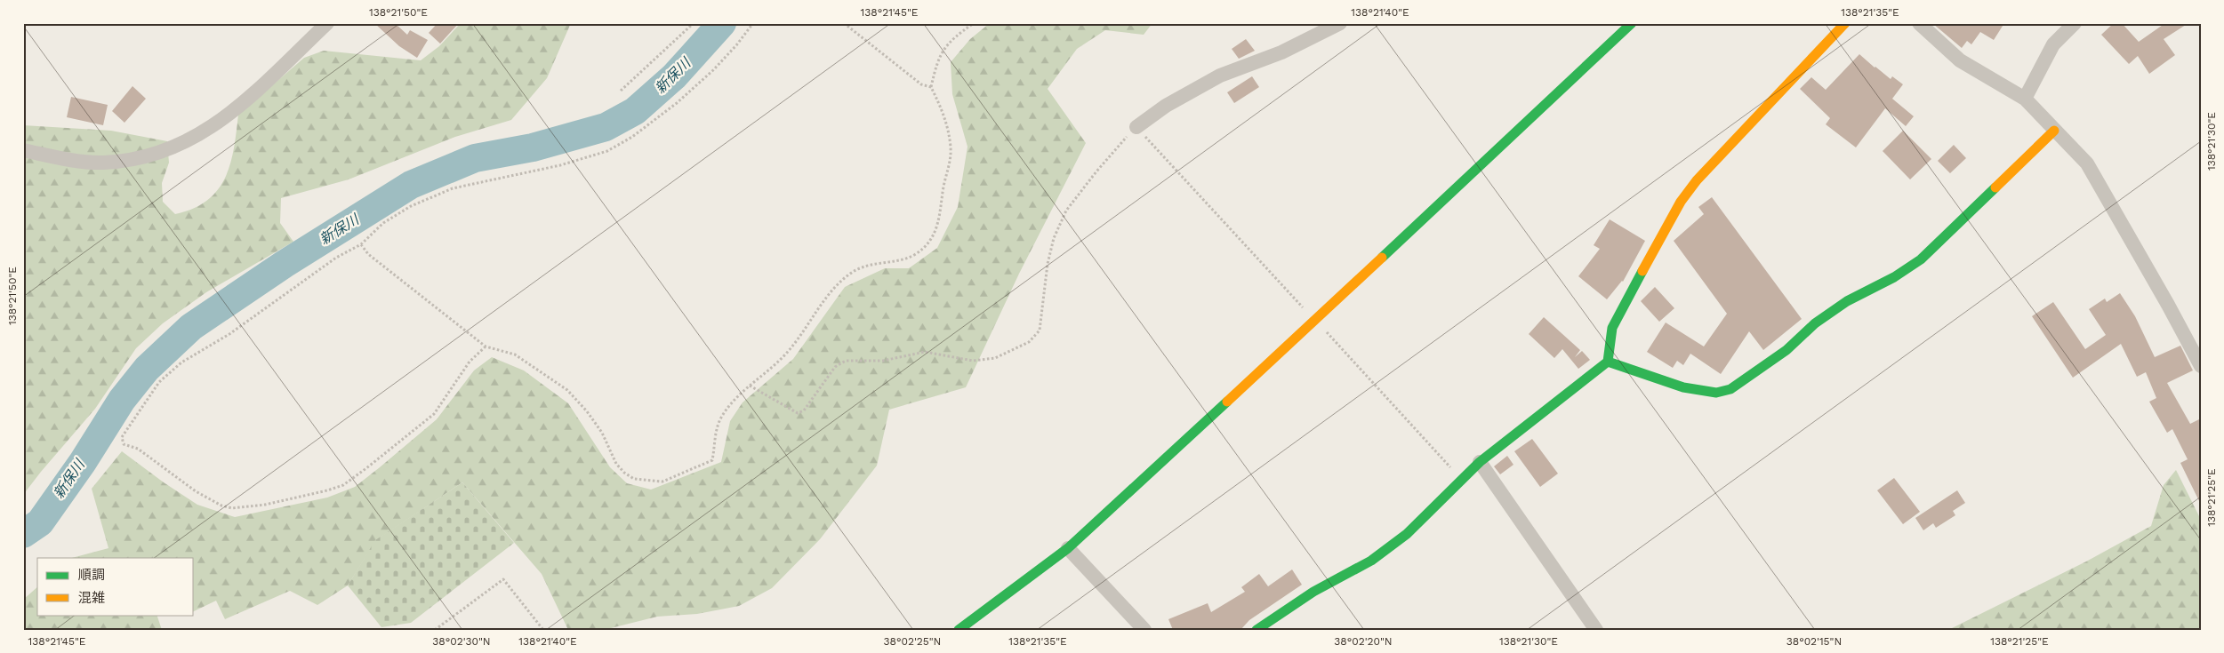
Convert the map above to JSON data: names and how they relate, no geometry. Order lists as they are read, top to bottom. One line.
{"water":["新保川"],"legend":["順調","混雑"],"coordinates":["138°21'50\"E","138°21'45\"E","138°21'40\"E","138°21'35\"E","138°21'30\"E","138°21'25\"E","38°02'30\"N","38°02'25\"N","38°02'20\"N","38°02'15\"N"]}
